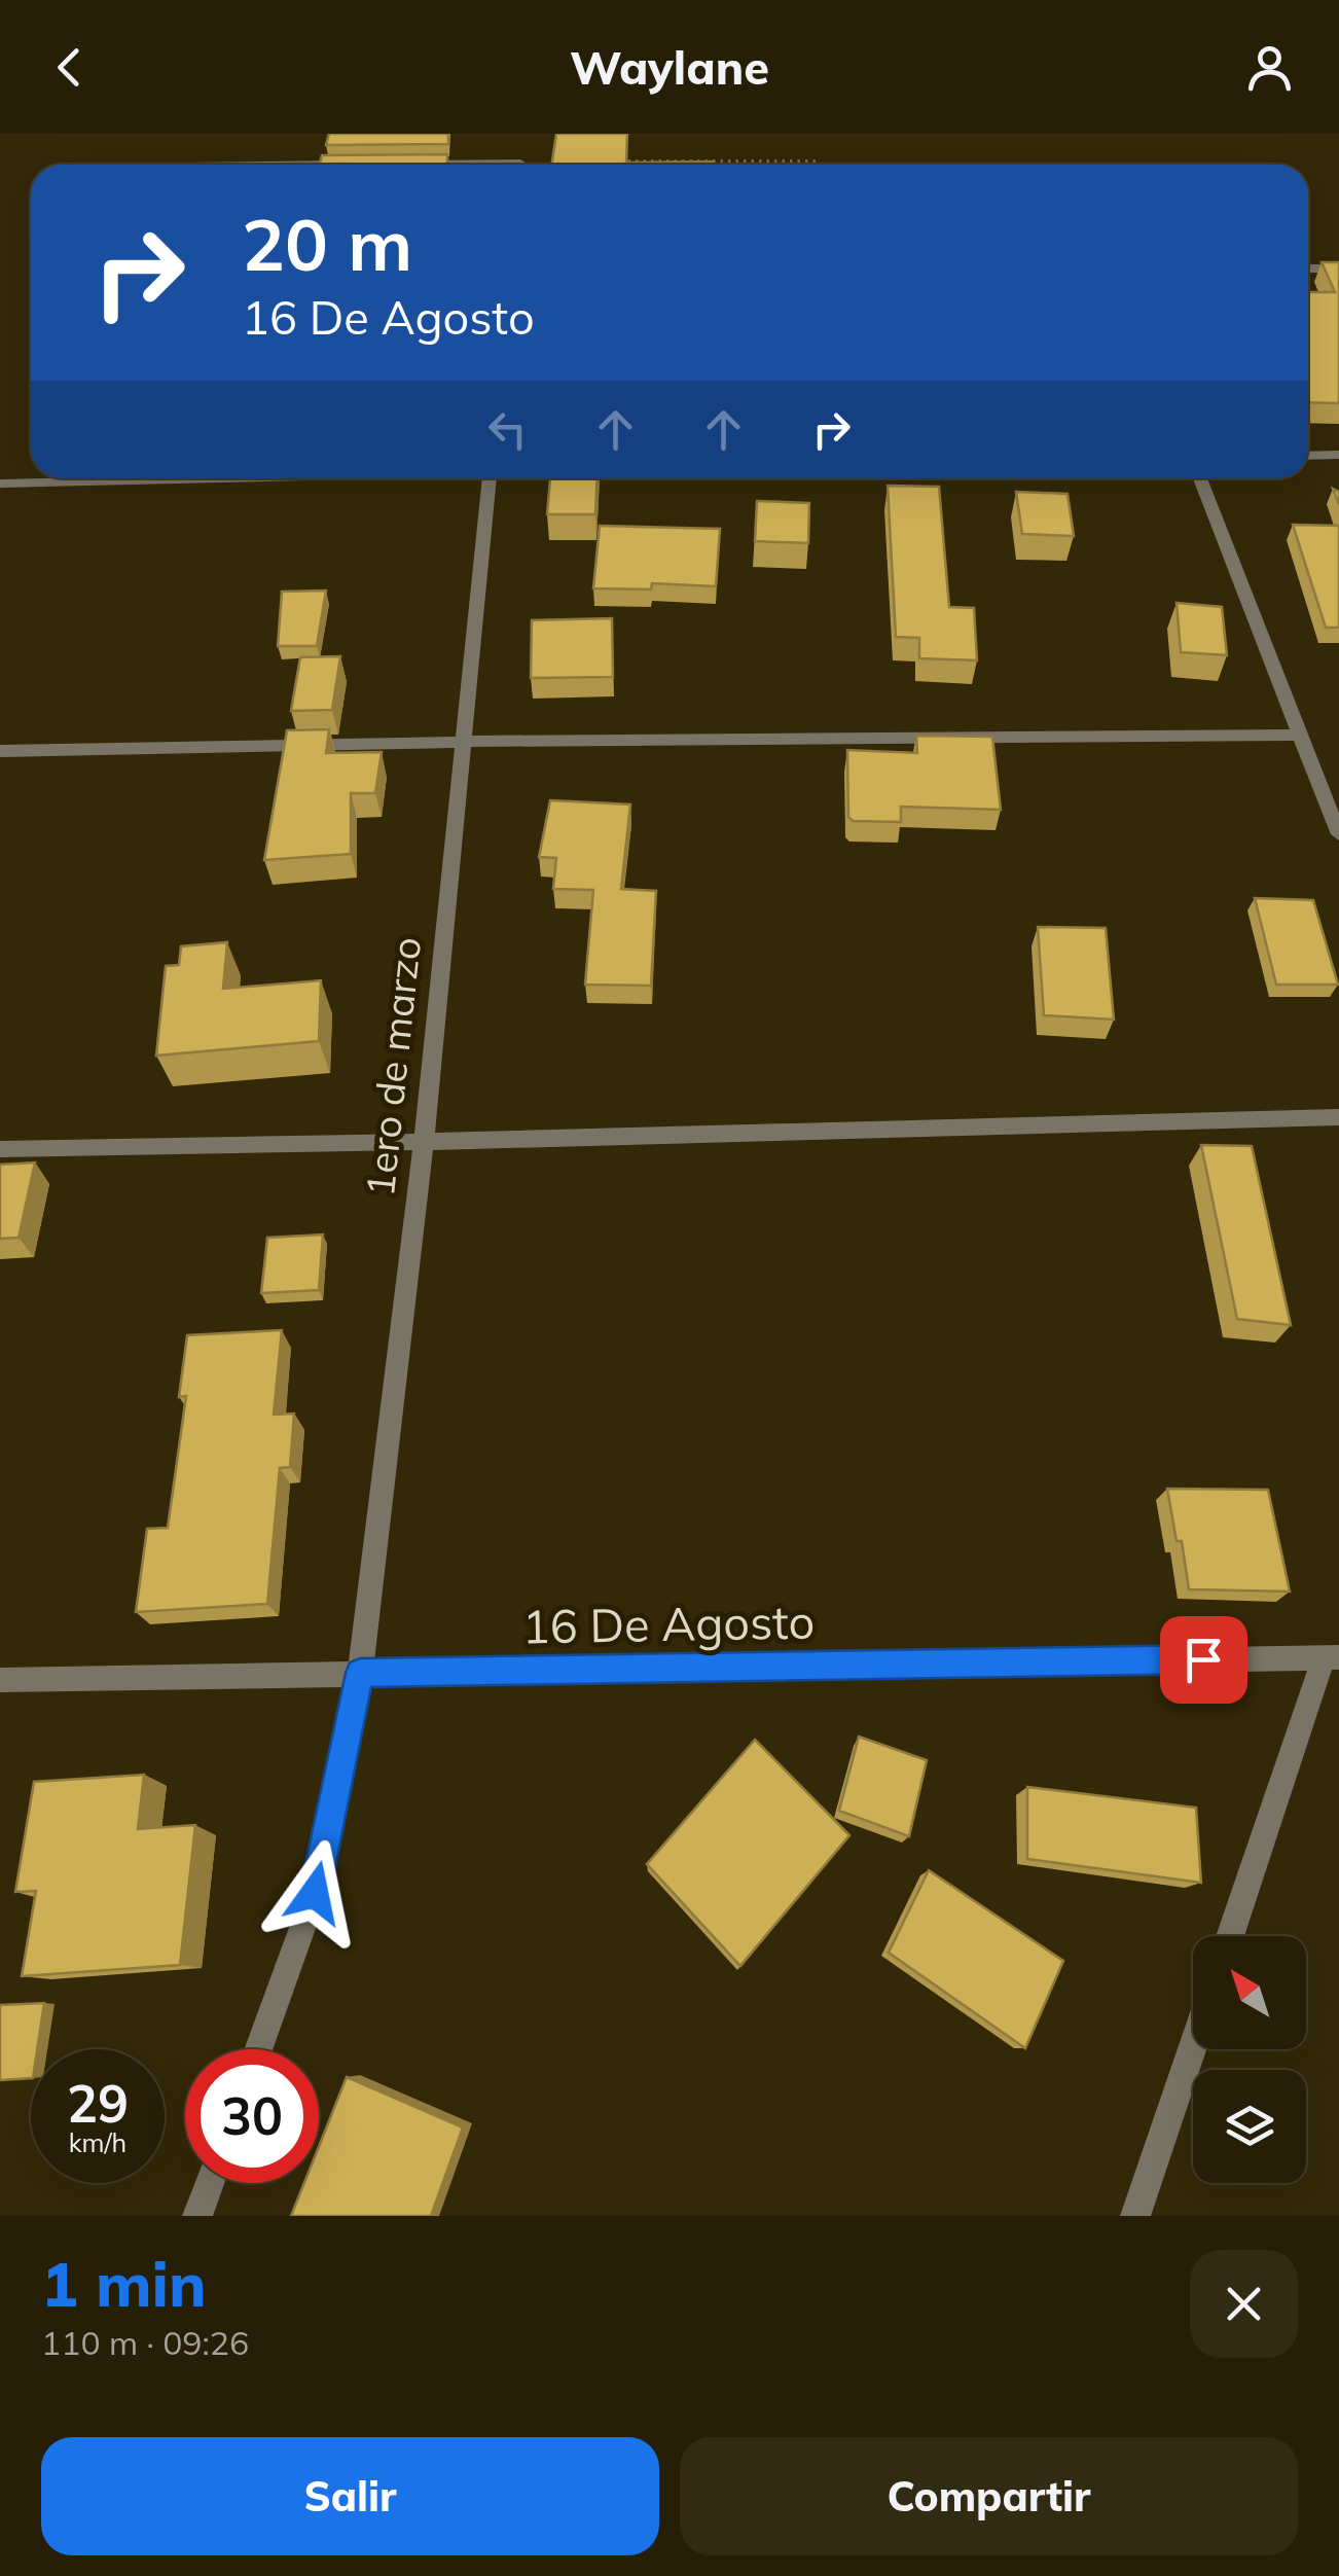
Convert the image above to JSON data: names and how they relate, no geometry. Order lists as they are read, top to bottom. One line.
{"streets":{"street":["1ero de marzo","16 De Agosto"]},"crossings":[["1ero de marzo","16 De Agosto"]],"north":"top left","page":{"header":"Waylane","turn":["20 m","16 De Agosto"],"speed":"29 km/h","limit":"30","heading":["1 min","110 m · 09:26"],"buttons":["Salir","Compartir"]}}
